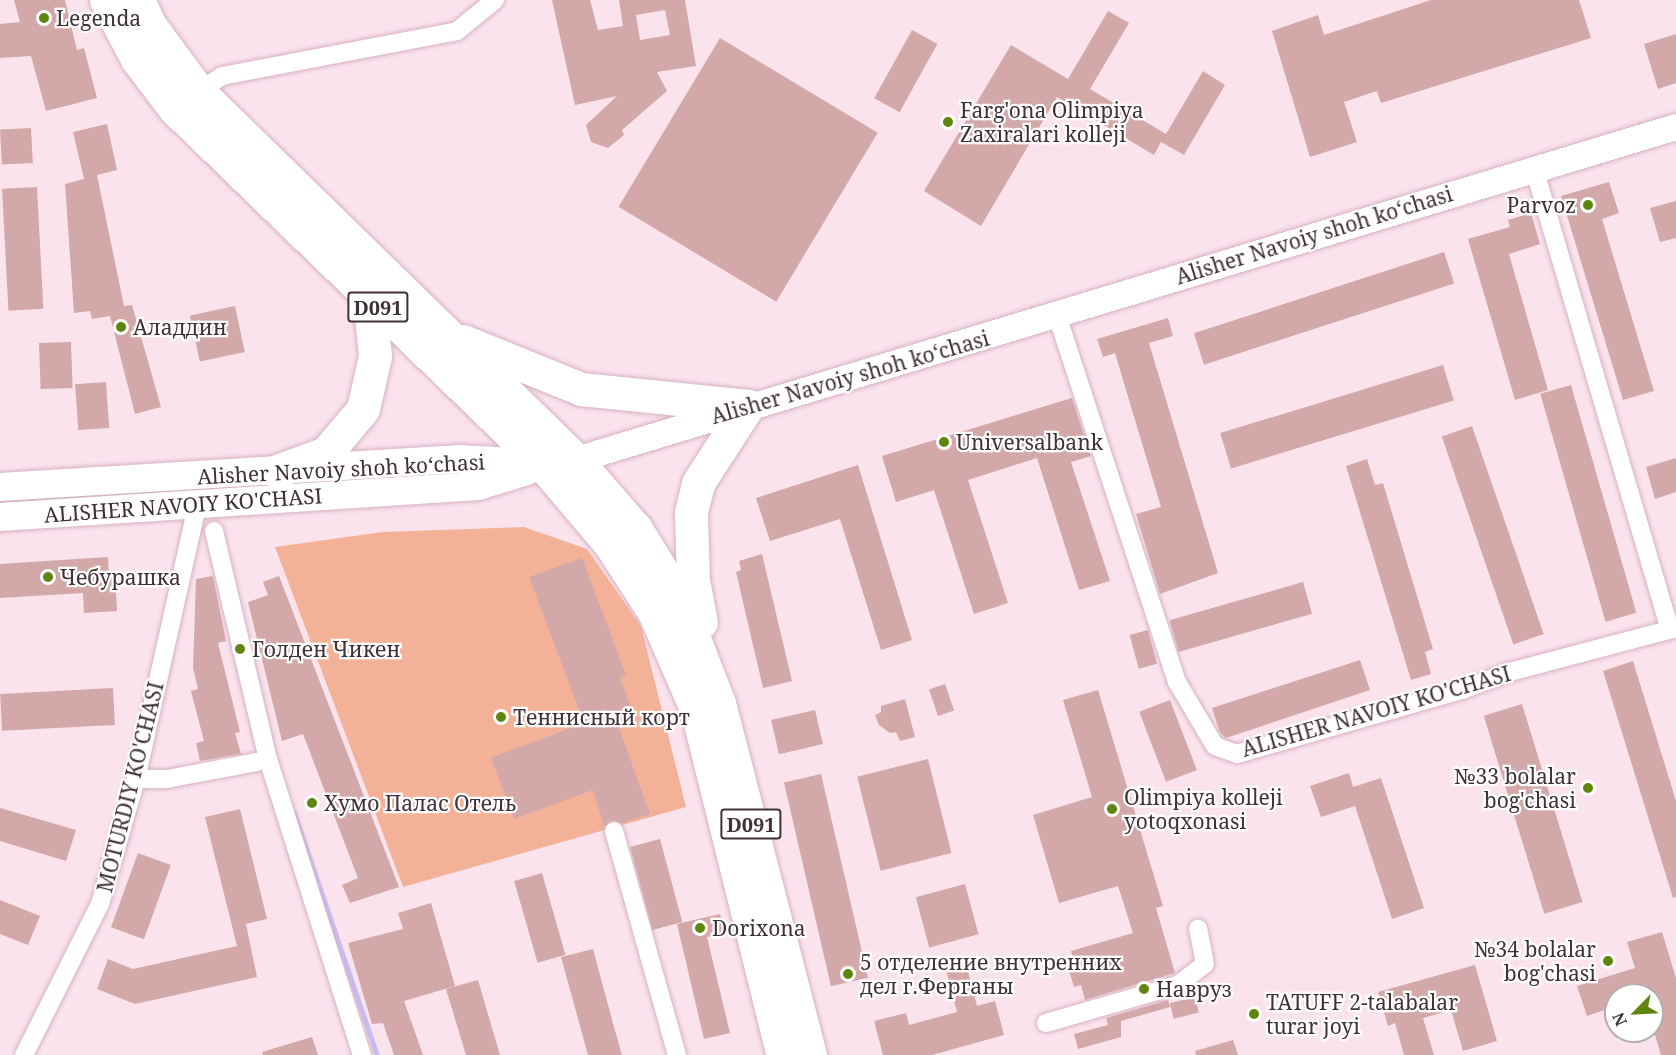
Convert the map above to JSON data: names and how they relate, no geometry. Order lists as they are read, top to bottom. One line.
{"streets":{"highway":["D091"],"main road":["Alisher Navoiy shoh koʻchasi","ALISHER NAVOIY KO'CHASI"],"street":["MOTURDIY KO'CHASI"]},"crossings":[["Alisher Navoiy shoh koʻchasi","D091"],["Alisher Navoiy shoh koʻchasi","ALISHER NAVOIY KO'CHASI"],["D091","ALISHER NAVOIY KO'CHASI"],["ALISHER NAVOIY KO'CHASI","MOTURDIY KO'CHASI"]],"places":["Legenda","Farg'ona Olimpiya Zaxiralari kolleji","Parvoz","Аладдин","Universalbank","Чебурашка","Голден Чикен","Теннисный корт","№33 bolalar bog'chasi","Хумо Палас Отель","Olimpiya kolleji yotoqxonasi","Dorixona","№34 bolalar bog'chasi","5 отделение внутренних дел г.Ферганы","Навруз","TATUFF 2-talabalar turar joyi"],"north":"bottom left"}
